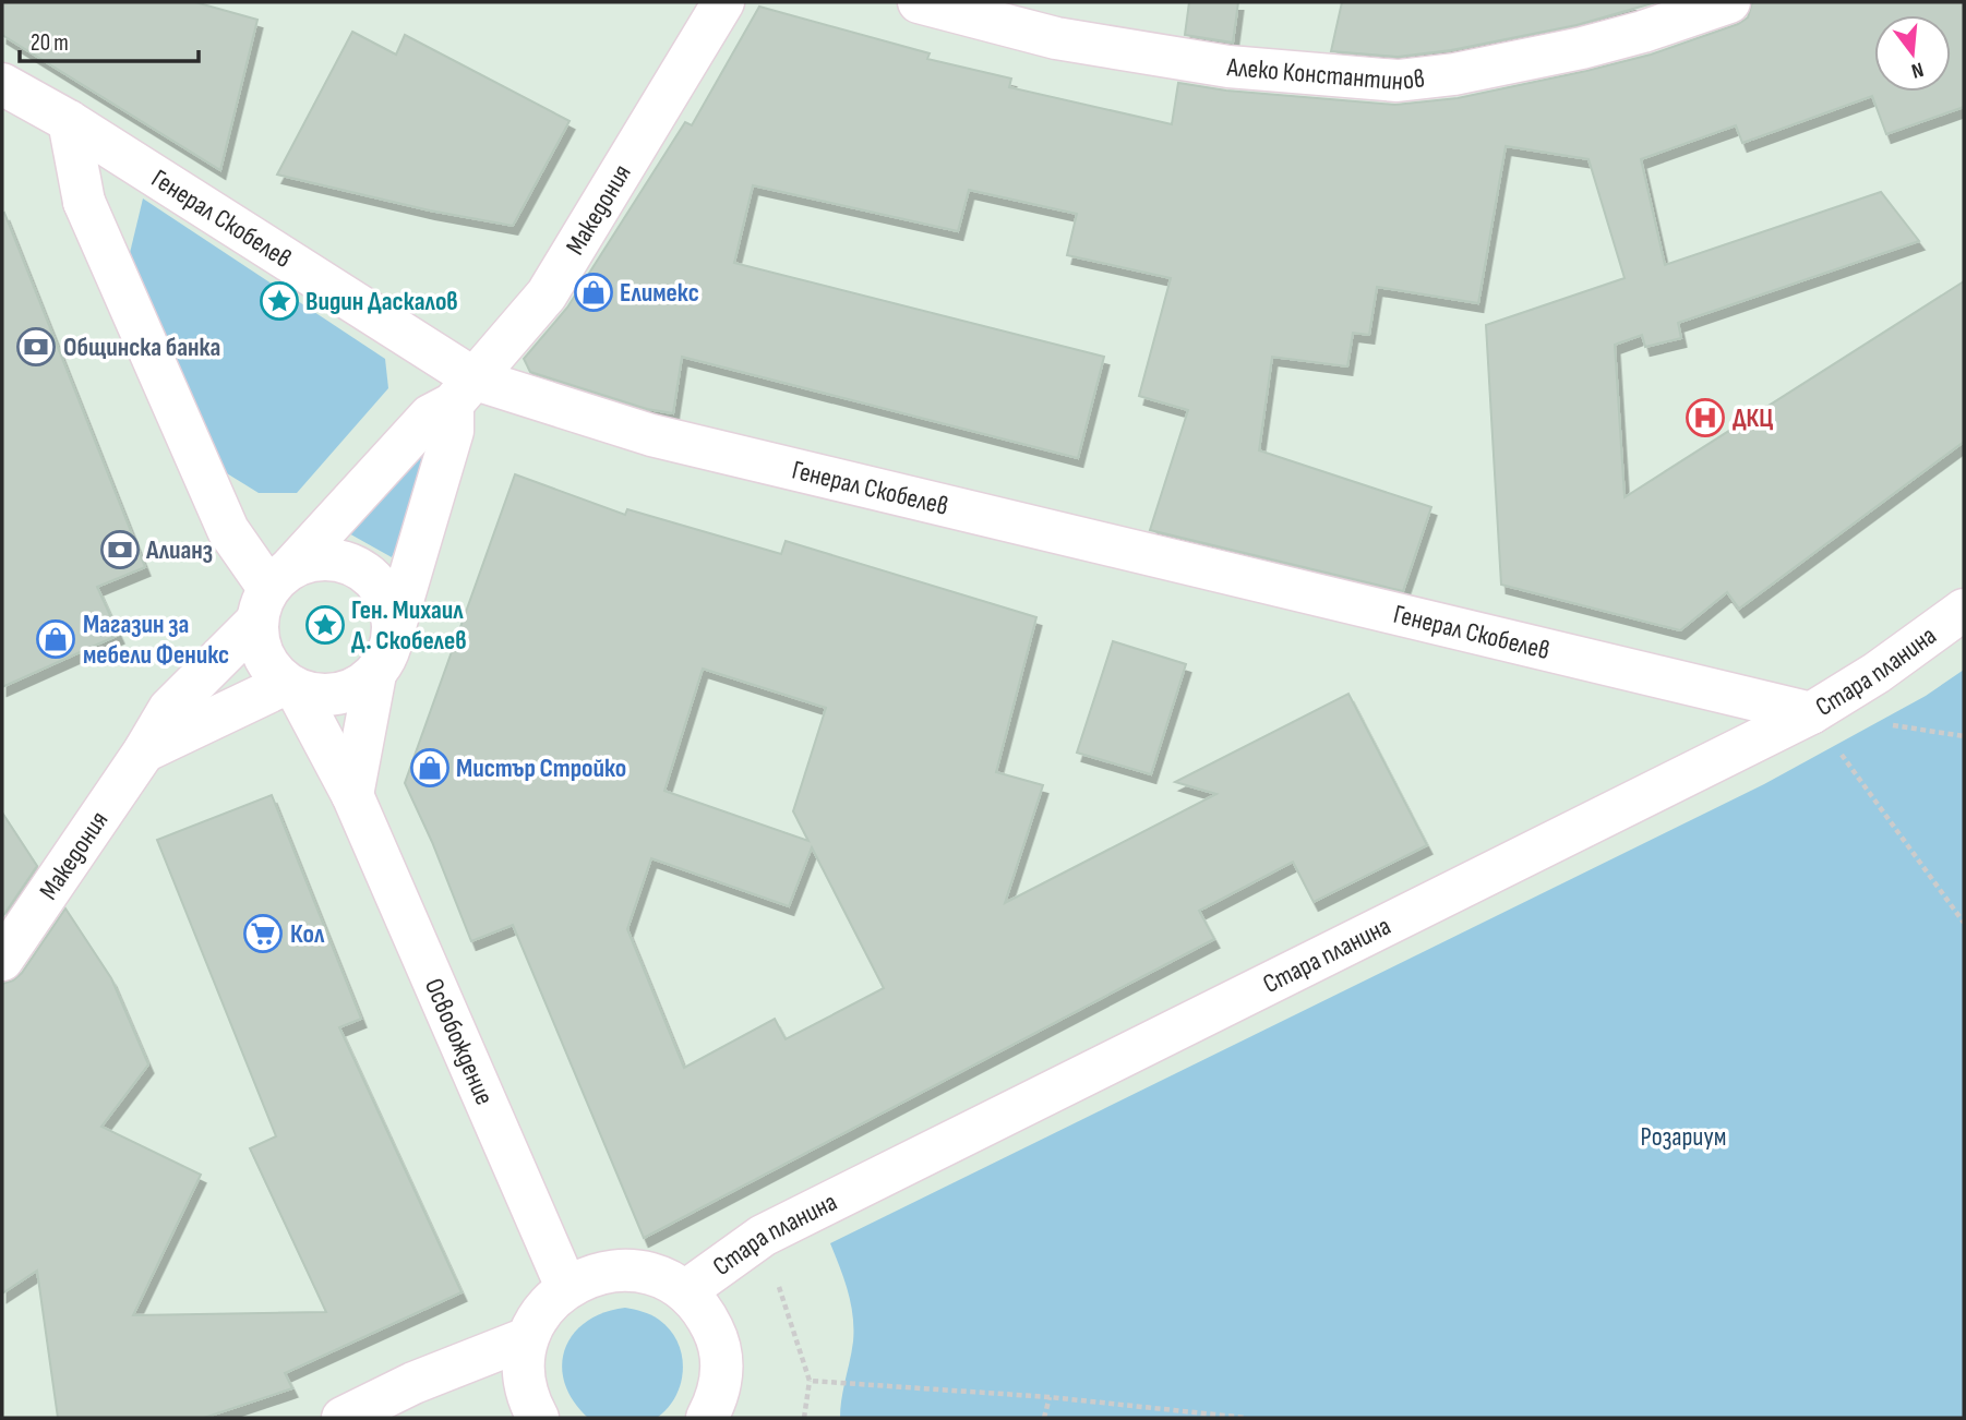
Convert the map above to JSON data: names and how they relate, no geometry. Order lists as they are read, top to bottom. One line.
{"streets":{"street":["Алеко Константинов","Македония","Генерал Скобелев","Стара планина","Освобождение"]},"crossings":[["Македония","Генерал Скобелев"],["Македония","Освобождение"],["Генерал Скобелев","Стара планина"]],"parks":["Розариум"],"places":{"shop":["Елимекс","Магазин за мебели Феникс","Мистър Стройко"],"place":["Видин Даскалов","Ген. Михаил Д. Скобелев"],"bank":["Общинска банка","Алианз"],"hospital":["ДКЦ"],"supermarket":["Кол"]},"scale_bar":"20 m","north":"bottom"}
